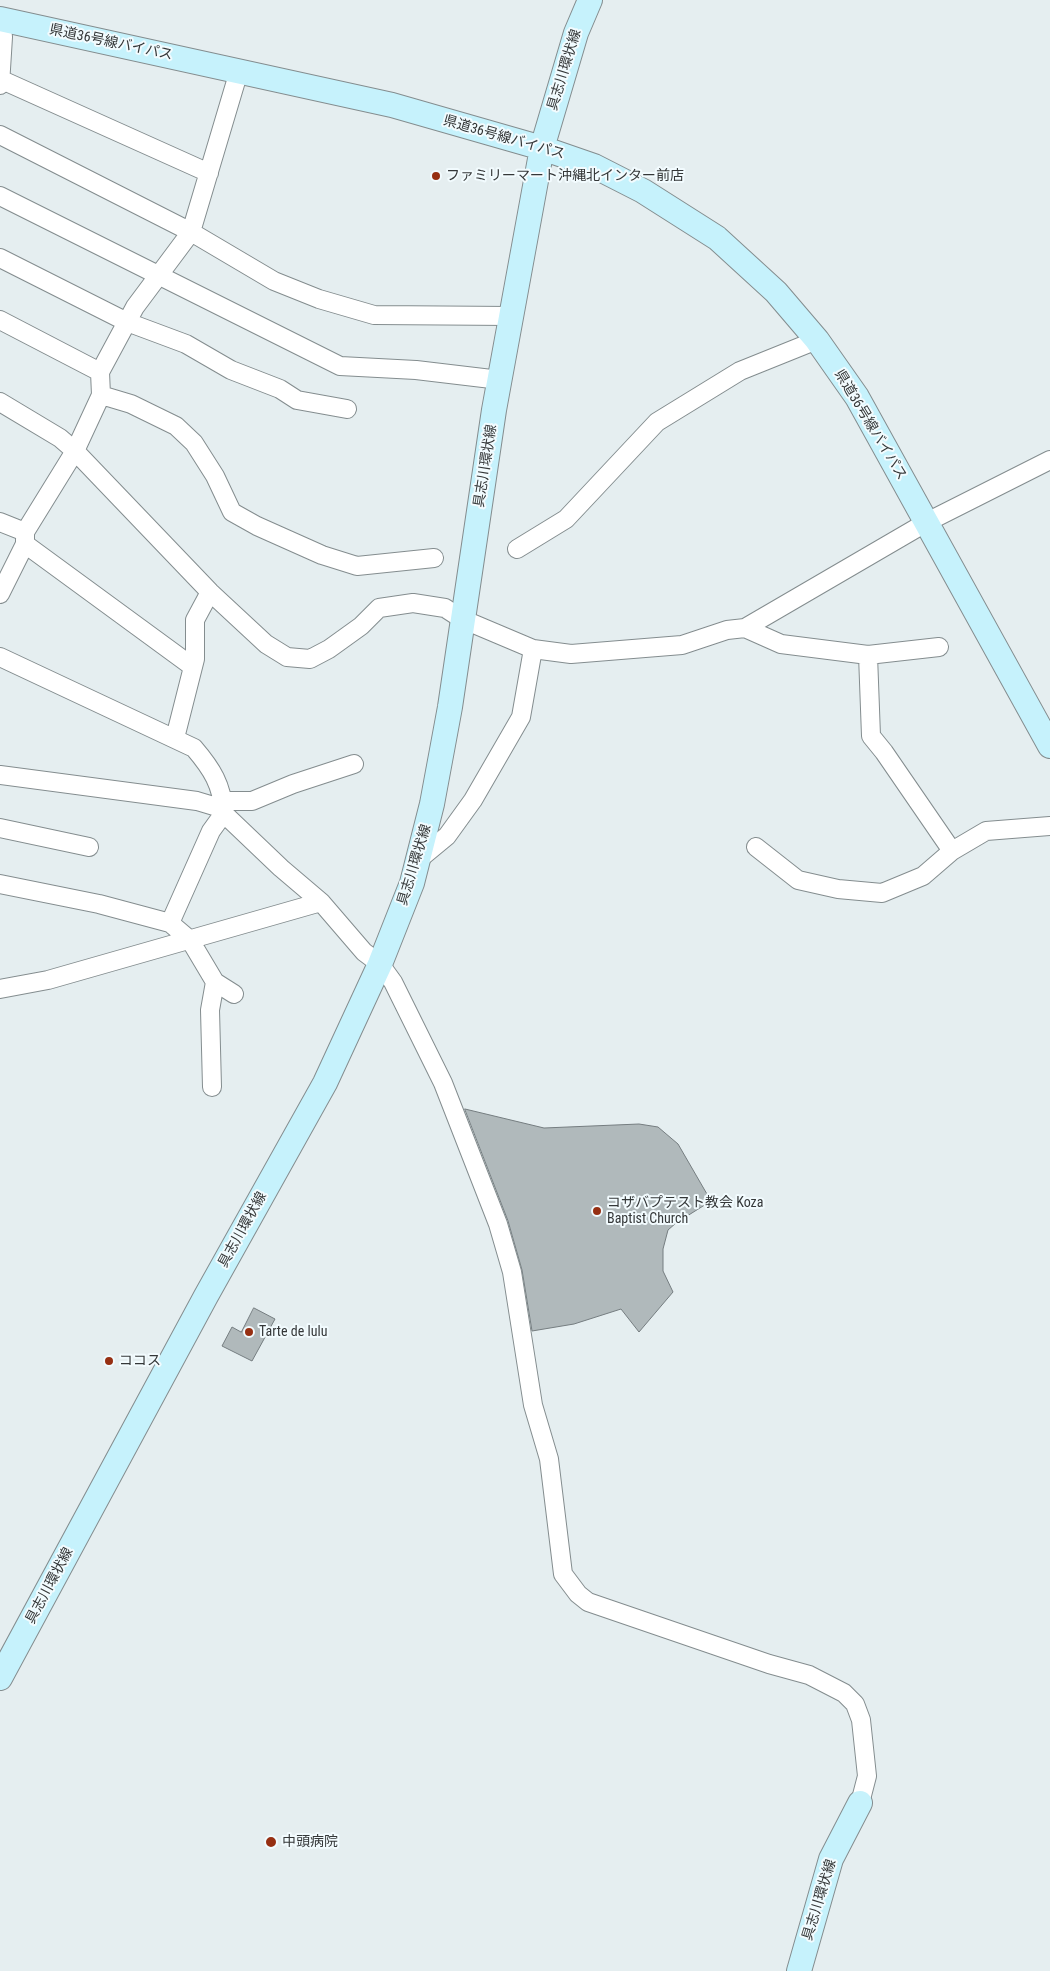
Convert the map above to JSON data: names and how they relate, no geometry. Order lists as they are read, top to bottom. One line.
{"streets":{"main road":["県道36号線バイパス","具志川環状線"]},"crossings":[["県道36号線バイパス","具志川環状線"]],"places":["ファミリーマート沖縄北インター前店","コザバプテスト教会 Koza Baptist Church","Tarte de lulu","ココス","中頭病院"]}
